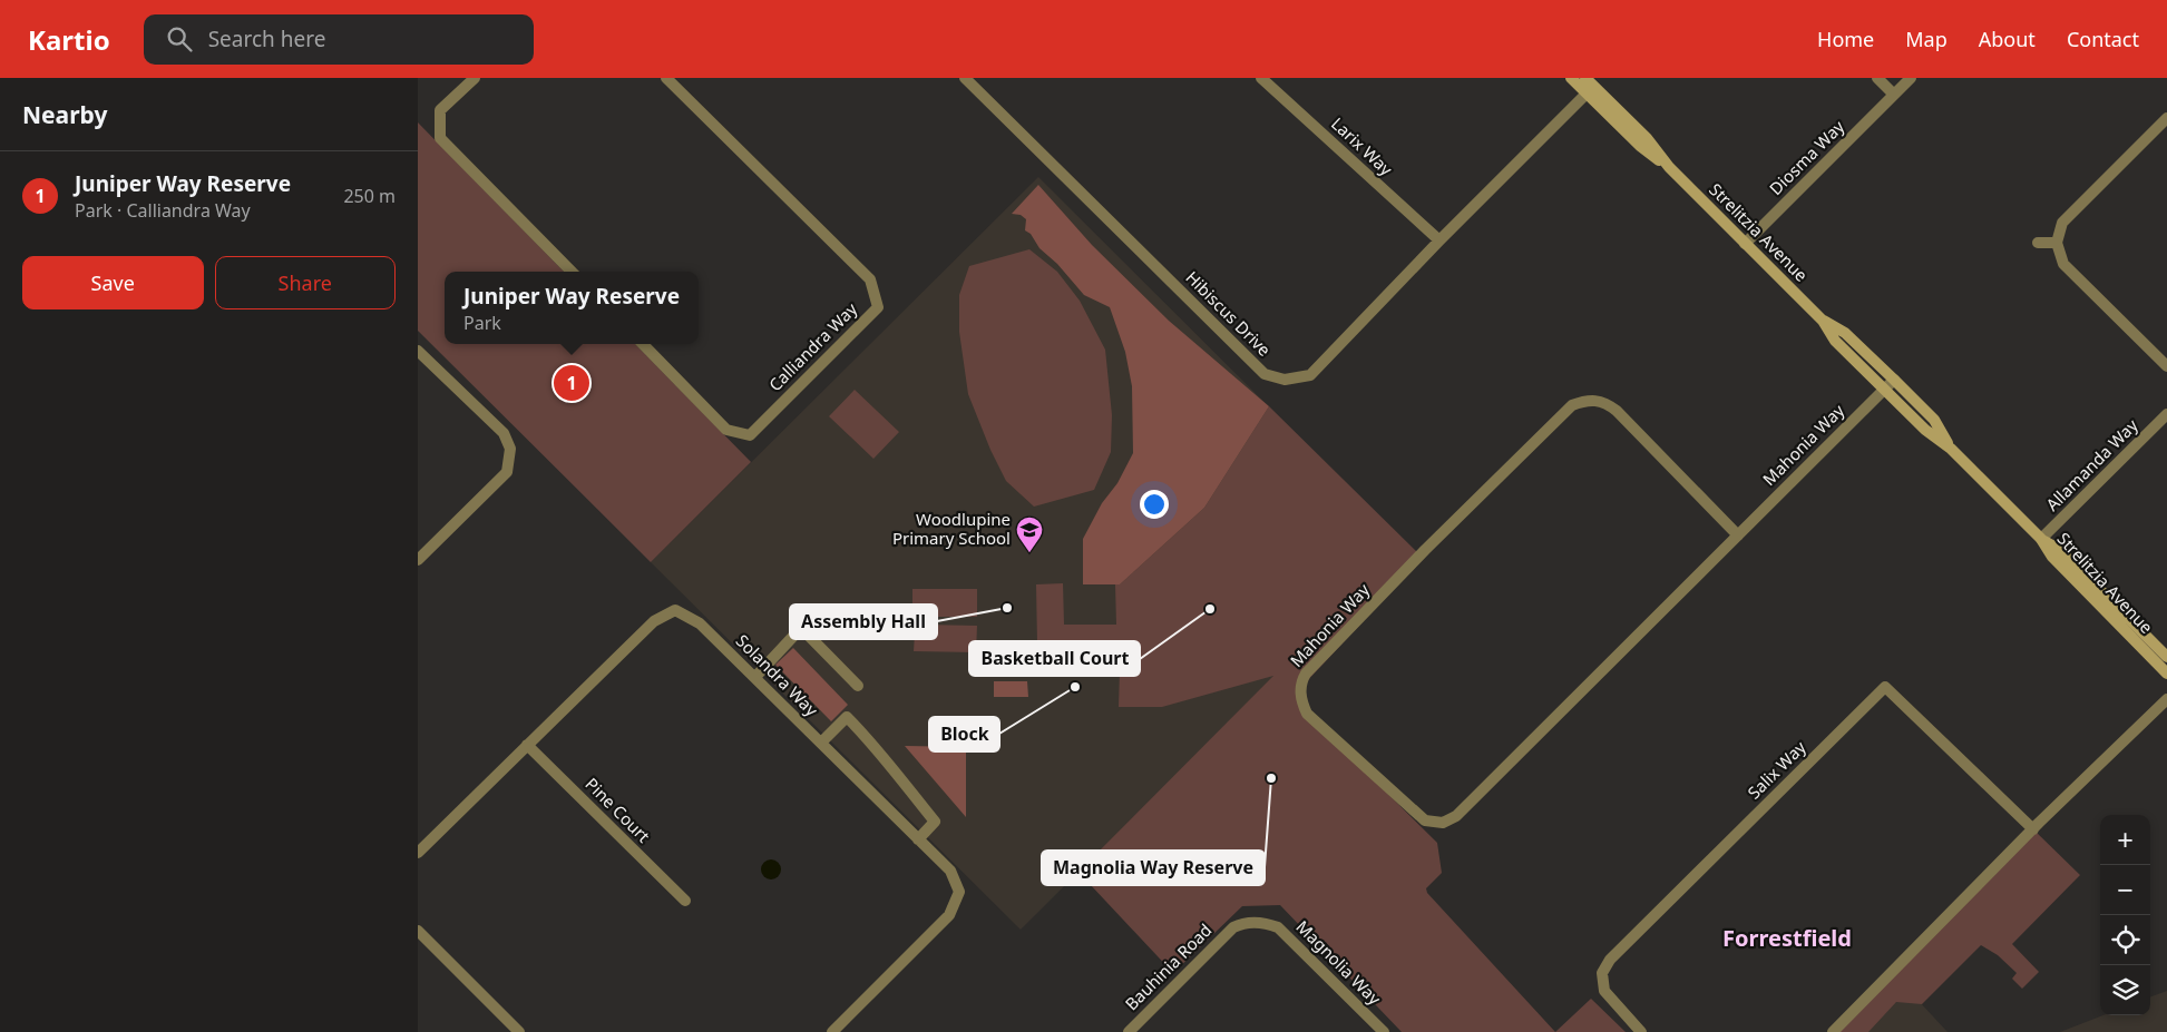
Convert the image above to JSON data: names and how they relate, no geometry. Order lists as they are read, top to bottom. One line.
{"streets":{"street":["Larix Way","Diosma Way","Strelitzia Avenue","Hibiscus Drive","Calliandra Way","Mahonia Way","Allamanda Way","Solandra Way","Salix Way","Pine Court","Magnolia Way","Bauhinia Road"]},"crossings":[["Larix Way","Hibiscus Drive"],["Diosma Way","Strelitzia Avenue"],["Strelitzia Avenue","Hibiscus Drive"],["Strelitzia Avenue","Mahonia Way"],["Strelitzia Avenue","Allamanda Way"],["Solandra Way","Pine Court"],["Magnolia Way","Bauhinia Road"]],"districts":["Forrestfield"],"places":{"school or university":["Woodlupine Primary School"],"other":["Assembly Hall","Basketball Court","Block","Magnolia Way Reserve"]},"page":{"header":"Kartio","search":"Search here","nav":["Home","Map","About","Contact"],"heading":"Nearby","list":[{"mark":"1","name":"Juniper Way Reserve","note":"Park · Calliandra Way","value":"250 m"}],"buttons":["Save","Share"],"popup":["Juniper Way Reserve","Park"],"pins":"1","map_buttons":["+","−"]}}
